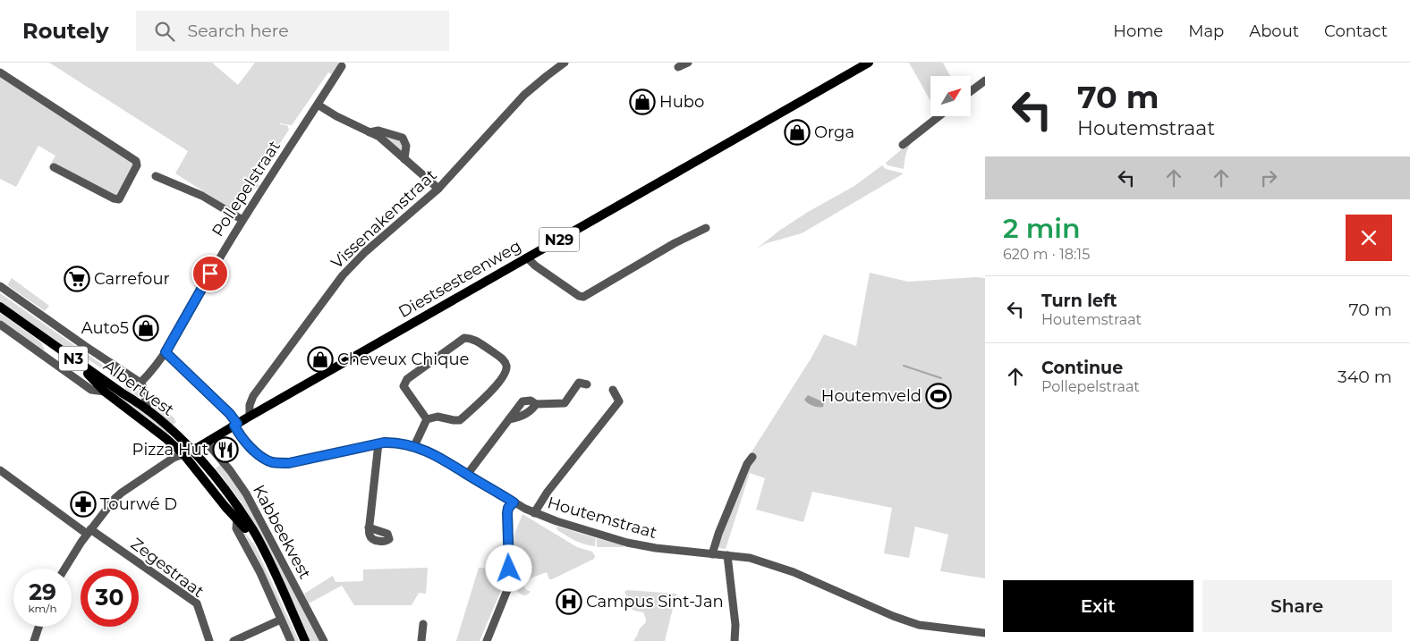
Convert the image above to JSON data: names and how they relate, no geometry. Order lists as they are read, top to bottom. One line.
{"streets":{"main road":["N29","Diestsesteenweg","N3","Albertvest","Kabbeekvest"],"street":["Pollepelstraat","Vissenakenstraat","Houtemstraat","Zegestraat"]},"crossings":[["Pollepelstraat","Albertvest"],["Vissenakenstraat","Diestsesteenweg"],["Diestsesteenweg","Albertvest"],["Diestsesteenweg","Houtemstraat"],["Diestsesteenweg","Kabbeekvest"],["Albertvest","Kabbeekvest"]],"places":{"shop":["Hubo","Orga","Auto5","Cheveux Chique"],"supermarket":["Carrefour"],"sports":["Houtemveld"],"restaurant":["Pizza Hut"],"pharmacy":["Tourwé D"],"hospital":["Campus Sint-Jan"]},"north":"top right","page":{"header":"Routely","search":"Search here","nav":["Home","Map","About","Contact"],"turn":["70 m","Houtemstraat"],"heading":["2 min","620 m · 18:15"],"list":[{"name":"Turn left","note":"Houtemstraat","value":"70 m"},{"name":"Continue","note":"Pollepelstraat","value":"340 m"}],"speed":"29 km/h","limit":"30","buttons":["Exit","Share"]}}
